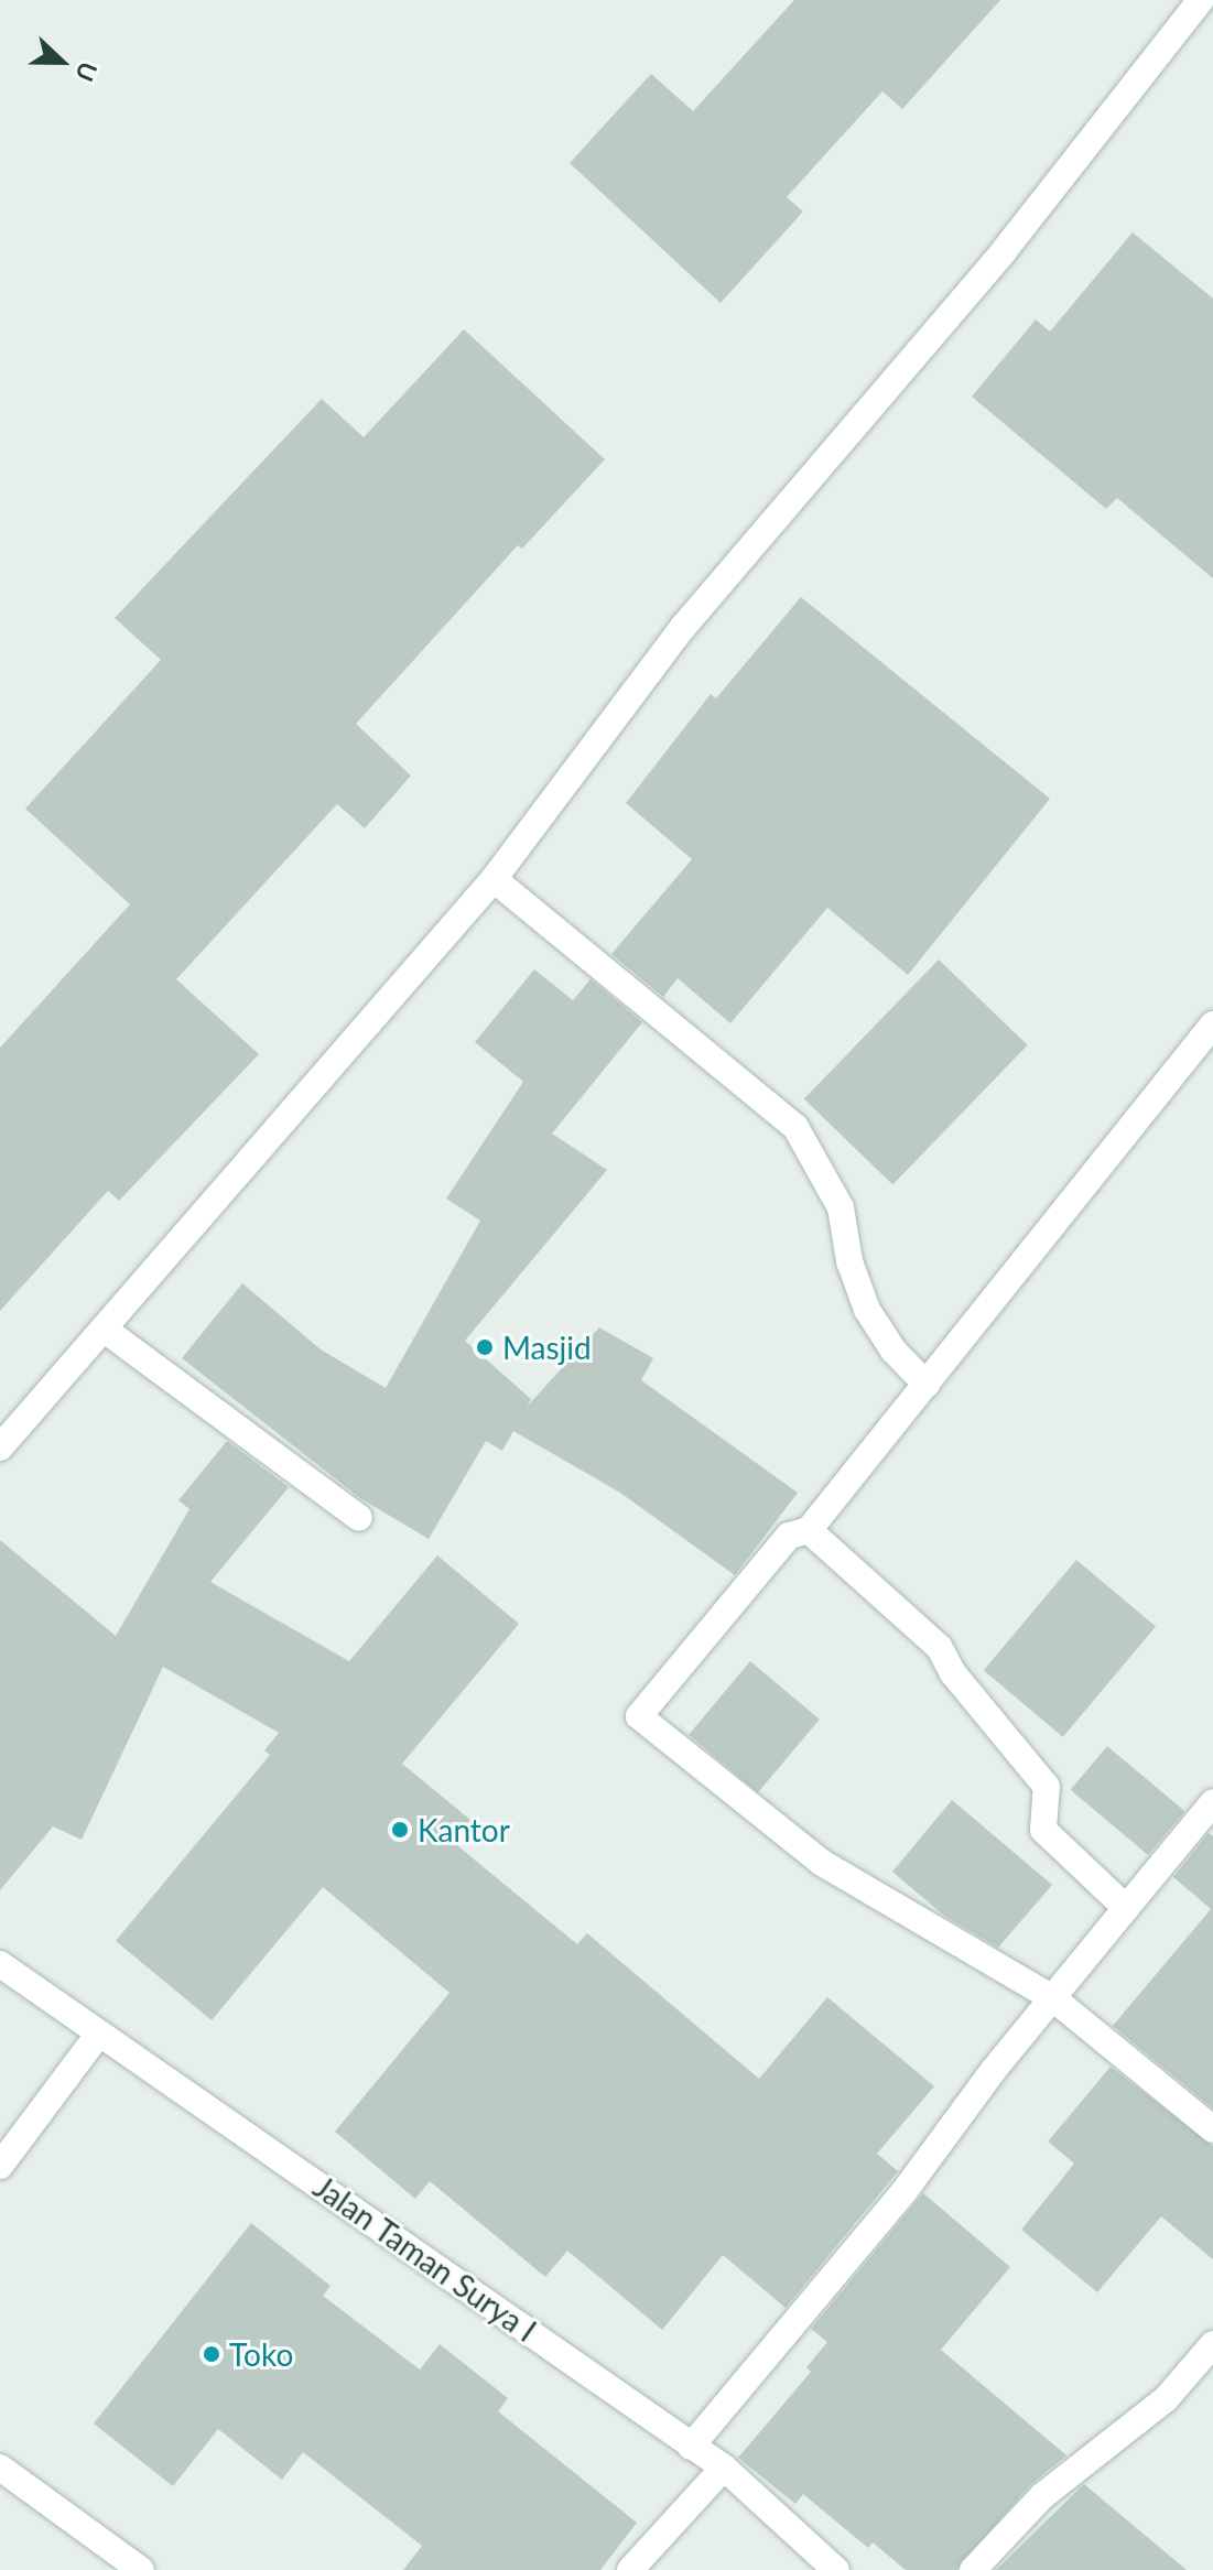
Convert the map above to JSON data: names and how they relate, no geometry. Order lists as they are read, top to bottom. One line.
{"streets":{"street":["Jalan Taman Surya I"]},"places":["Masjid","Kantor","Toko"],"north":"right"}
